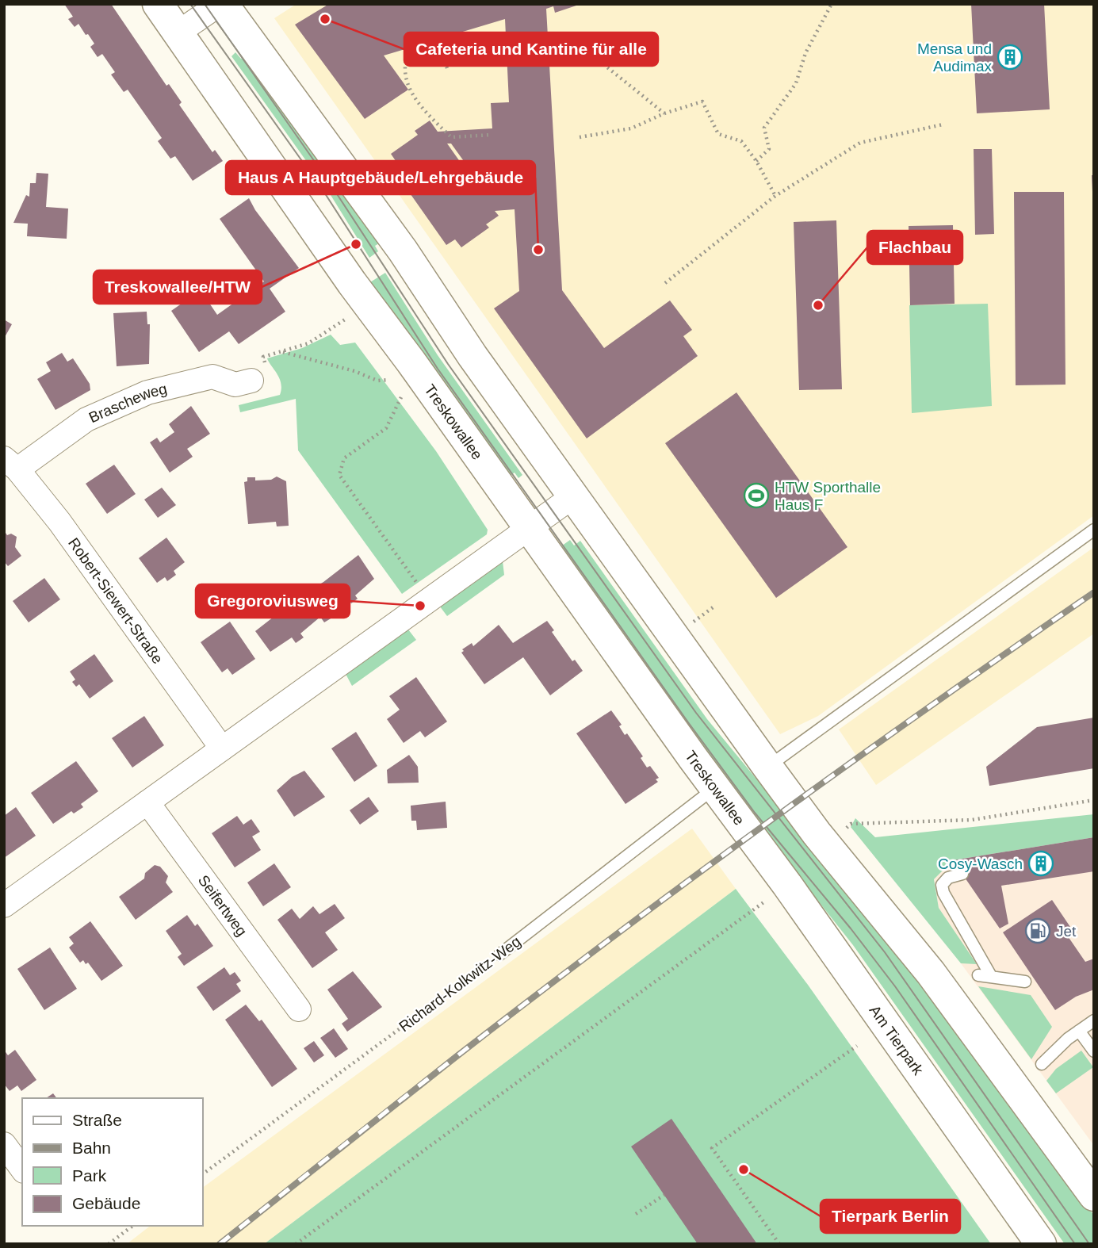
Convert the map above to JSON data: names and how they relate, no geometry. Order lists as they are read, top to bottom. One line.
{"streets":{"main road":["Treskowallee","Am Tierpark"],"street":["Brascheweg","Robert-Siewert-Straße","Seifertweg"],"lane":["Richard-Kolkwitz-Weg"]},"crossings":[["Brascheweg","Robert-Siewert-Straße"],["Treskowallee","Richard-Kolkwitz-Weg"],["Treskowallee","Am Tierpark"]],"places":{"other":["Cafeteria und Kantine für alle","Treskowallee/HTW","Haus A Hauptgebäude/Lehrgebäude","Flachbau","Gregoroviusweg","Tierpark Berlin"],"building":["Mensa und Audimax","Cosy-Wasch"],"sports":["HTW Sporthalle Haus F"],"fuel station":["Jet"]},"legend":["Straße","Bahn","Park","Gebäude"]}
